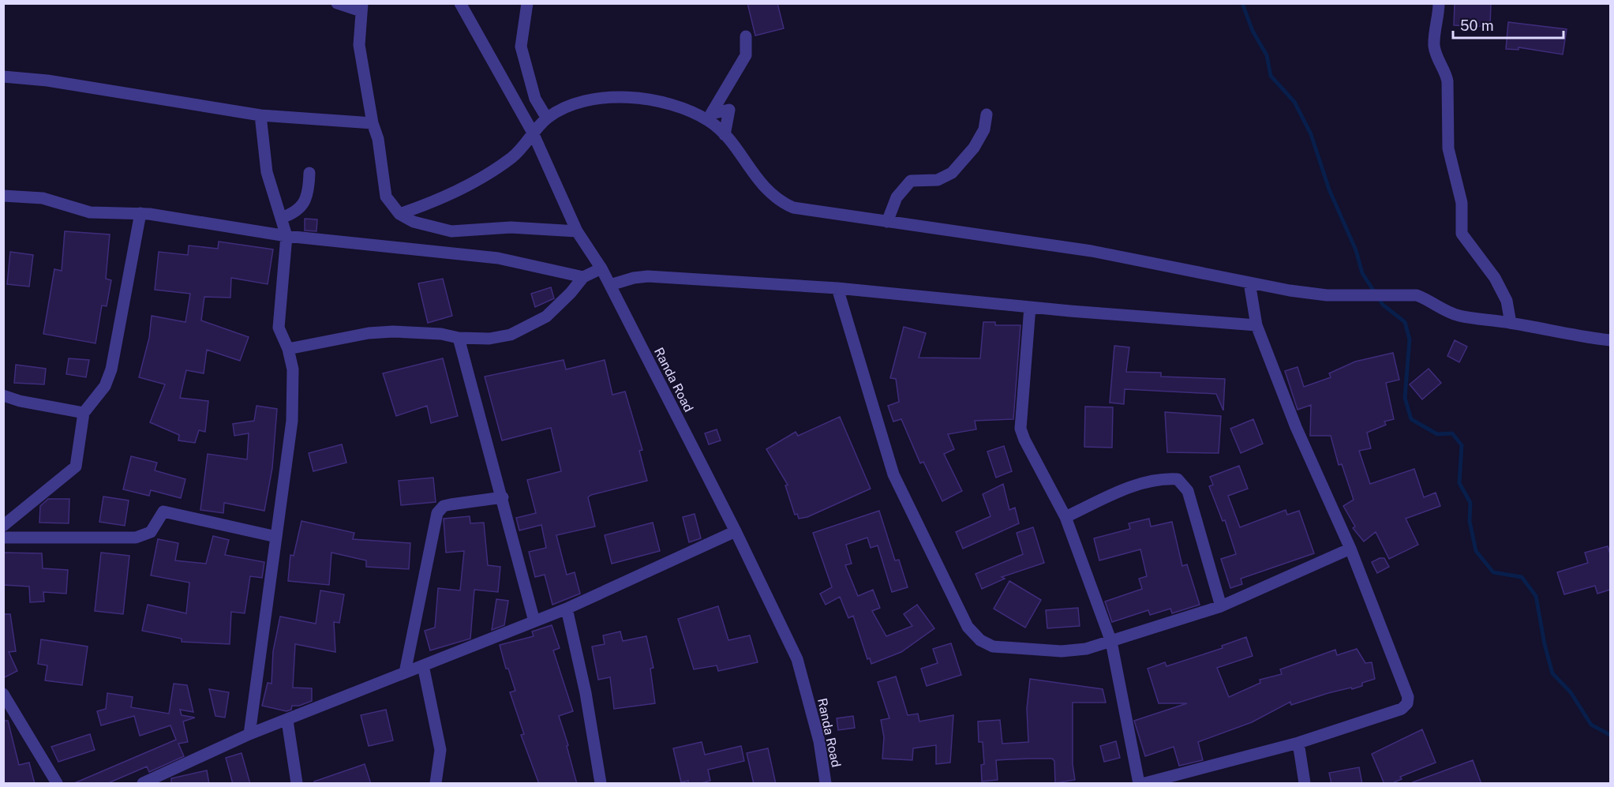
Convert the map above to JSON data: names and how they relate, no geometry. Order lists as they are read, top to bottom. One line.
{"streets":{"street":["Randa Road"]},"scale_bar":"50 m"}
